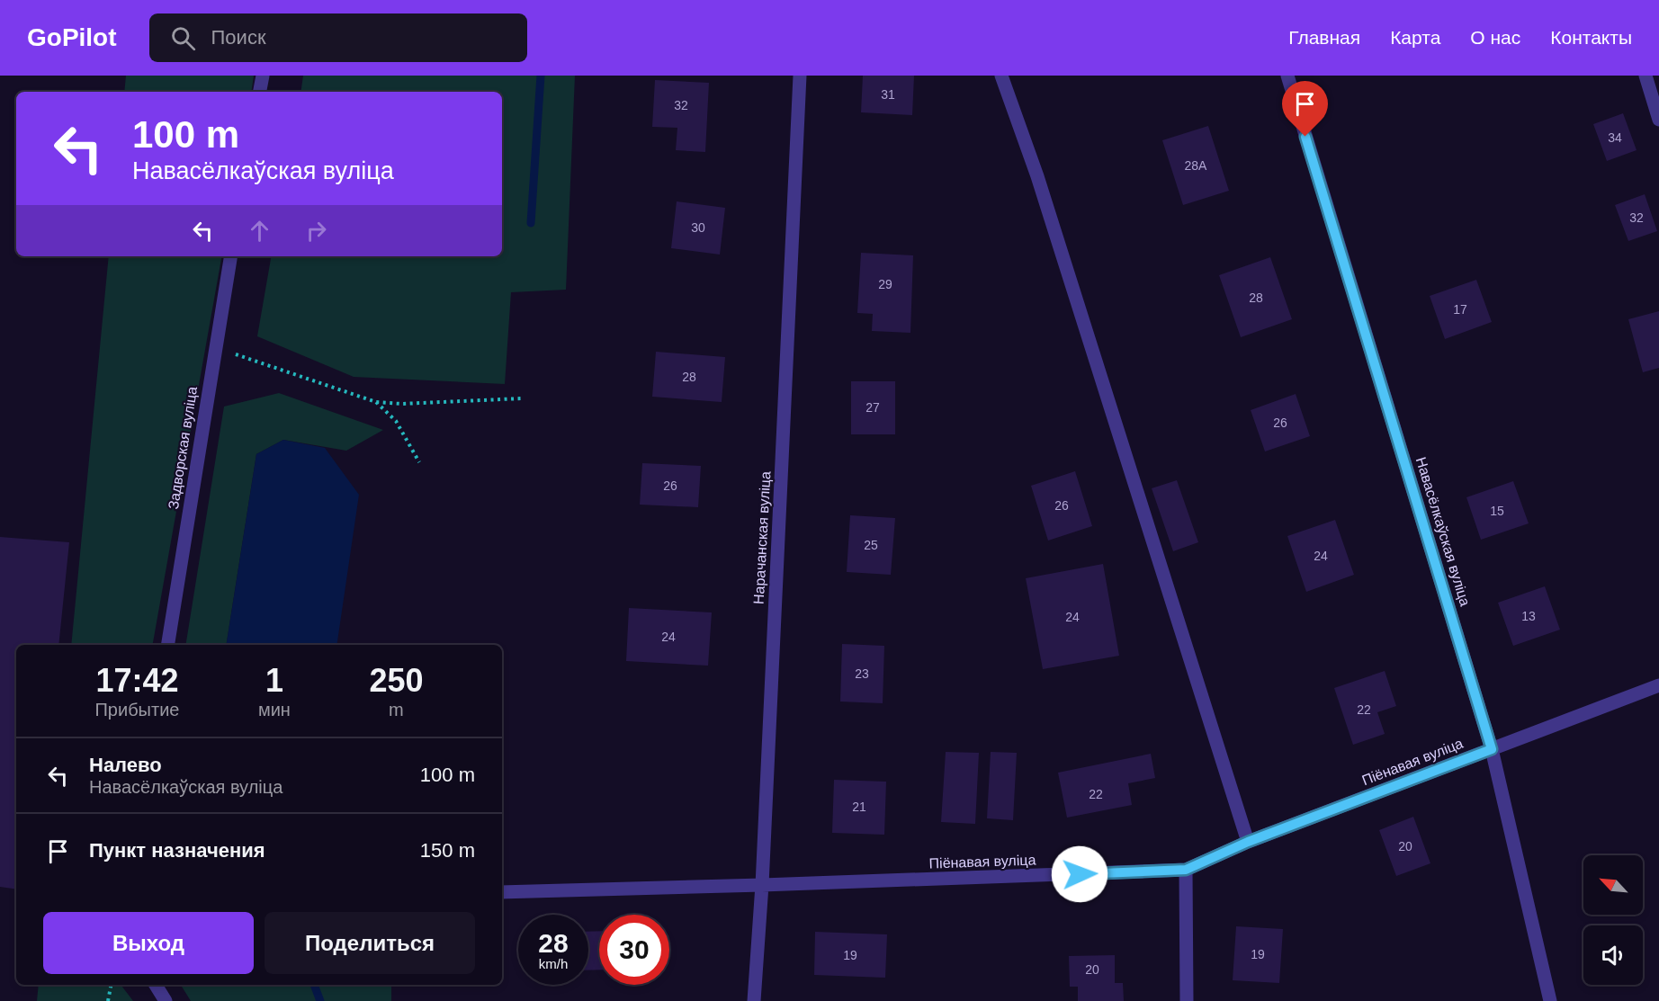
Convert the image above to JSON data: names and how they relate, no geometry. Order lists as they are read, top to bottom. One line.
{"streets":{"street":["Задворская вуліца","Навасёлкаўская вуліца","Нарачанская вуліца","Піёнавая вуліца"]},"crossings":[["Навасёлкаўская вуліца","Піёнавая вуліца"],["Нарачанская вуліца","Піёнавая вуліца"]],"house_numbers":["31","32","34","28А","32","30","29","28","17","28","27","26","26","26","15","25","24","13","24","24","23","22","22","21","20","19","19","20"],"north":"top left","page":{"header":"GoPilot","search":"Поиск","nav":["Главная","Карта","О нас","Контакты"],"turn":["100 m","Навасёлкаўская вуліца"],"eta":["17:42","Прибытие","1","мин","250","m"],"list":[{"name":"Налево","note":"Навасёлкаўская вуліца","value":"100 m"},{"name":"Пункт назначения","value":"150 m"}],"buttons":["Выход","Поделиться"],"speed":"28 km/h","limit":"30"}}
